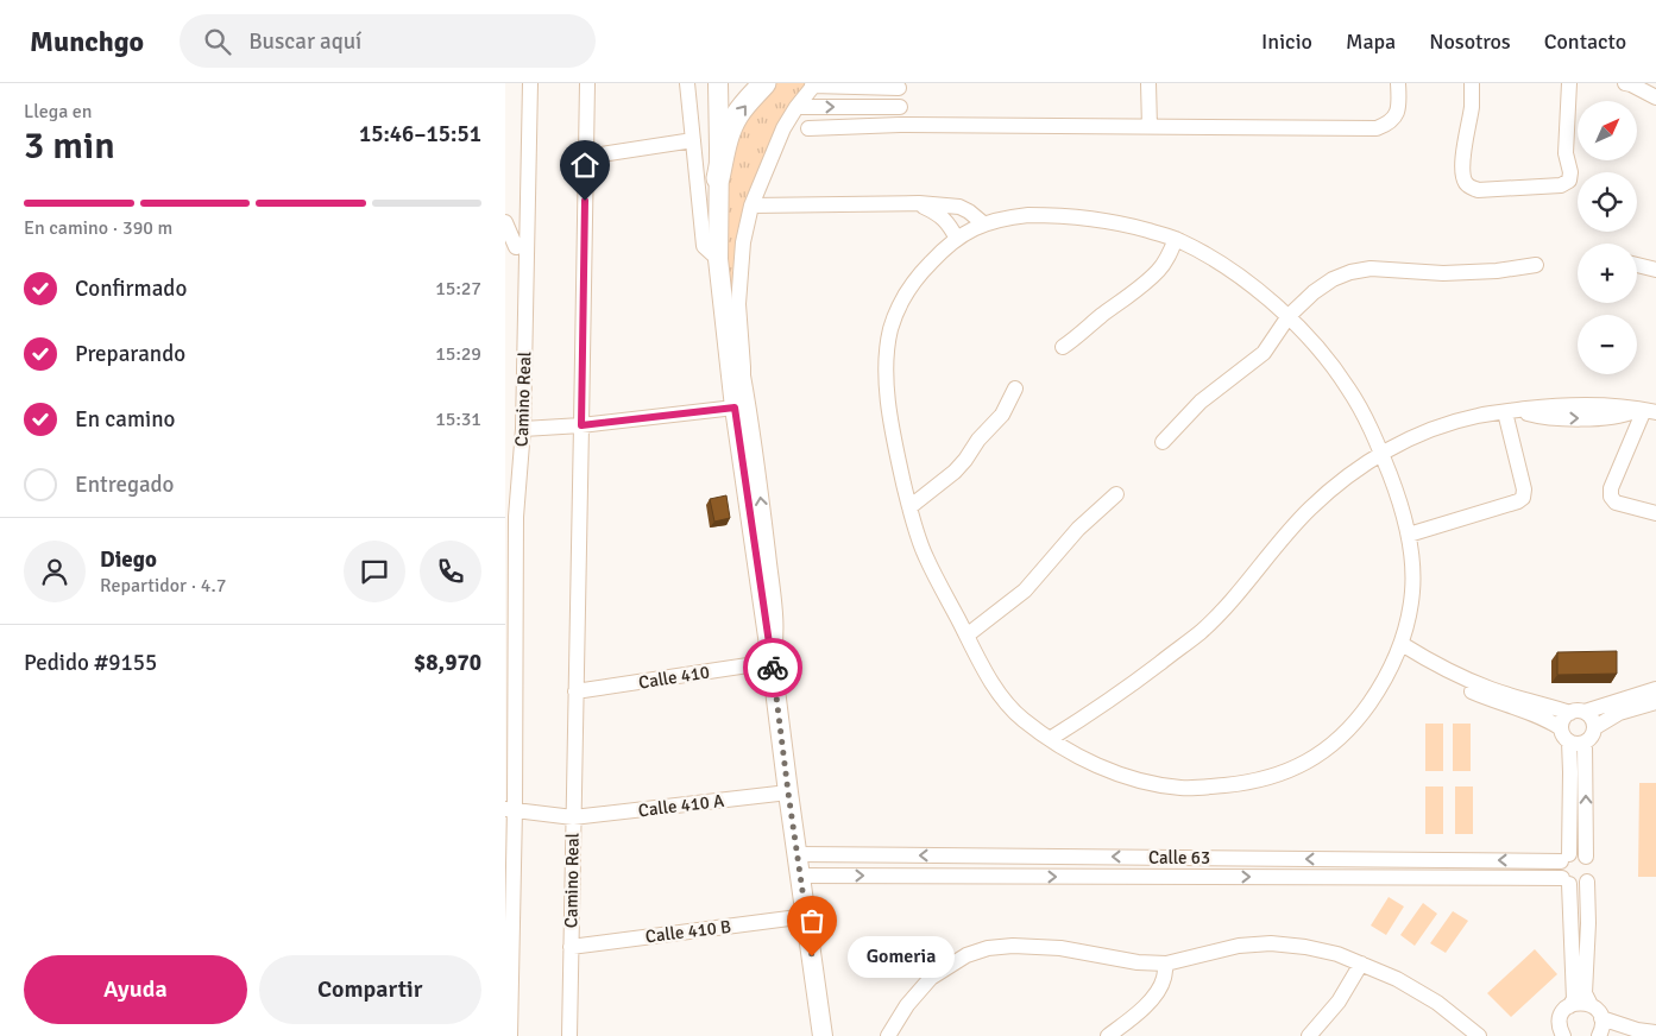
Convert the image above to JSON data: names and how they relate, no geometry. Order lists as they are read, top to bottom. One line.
{"streets":{"street":["Camino Real","Calle 410","Calle 410 A","Calle 63","Calle 410 B"]},"crossings":[["Camino Real","Calle 410"],["Camino Real","Calle 410 A"],["Camino Real","Calle 410 B"]],"places":["Gomeria"],"north":"top right","page":{"header":"Munchgo","search":"Buscar aquí","nav":["Inicio","Mapa","Nosotros","Contacto"],"heading":["3 min","Llega en","15:46–15:51"],"panel":["Diego","Repartidor · 4.7","Pedido #9155","$8,970"],"map_buttons":["+","−"],"bar":"En camino · 390 m","list":[["Confirmado","15:27"],["Preparando","15:29"],["En camino","15:31"],"Entregado"],"bubble":"Gomeria","buttons":["Ayuda","Compartir"]}}
